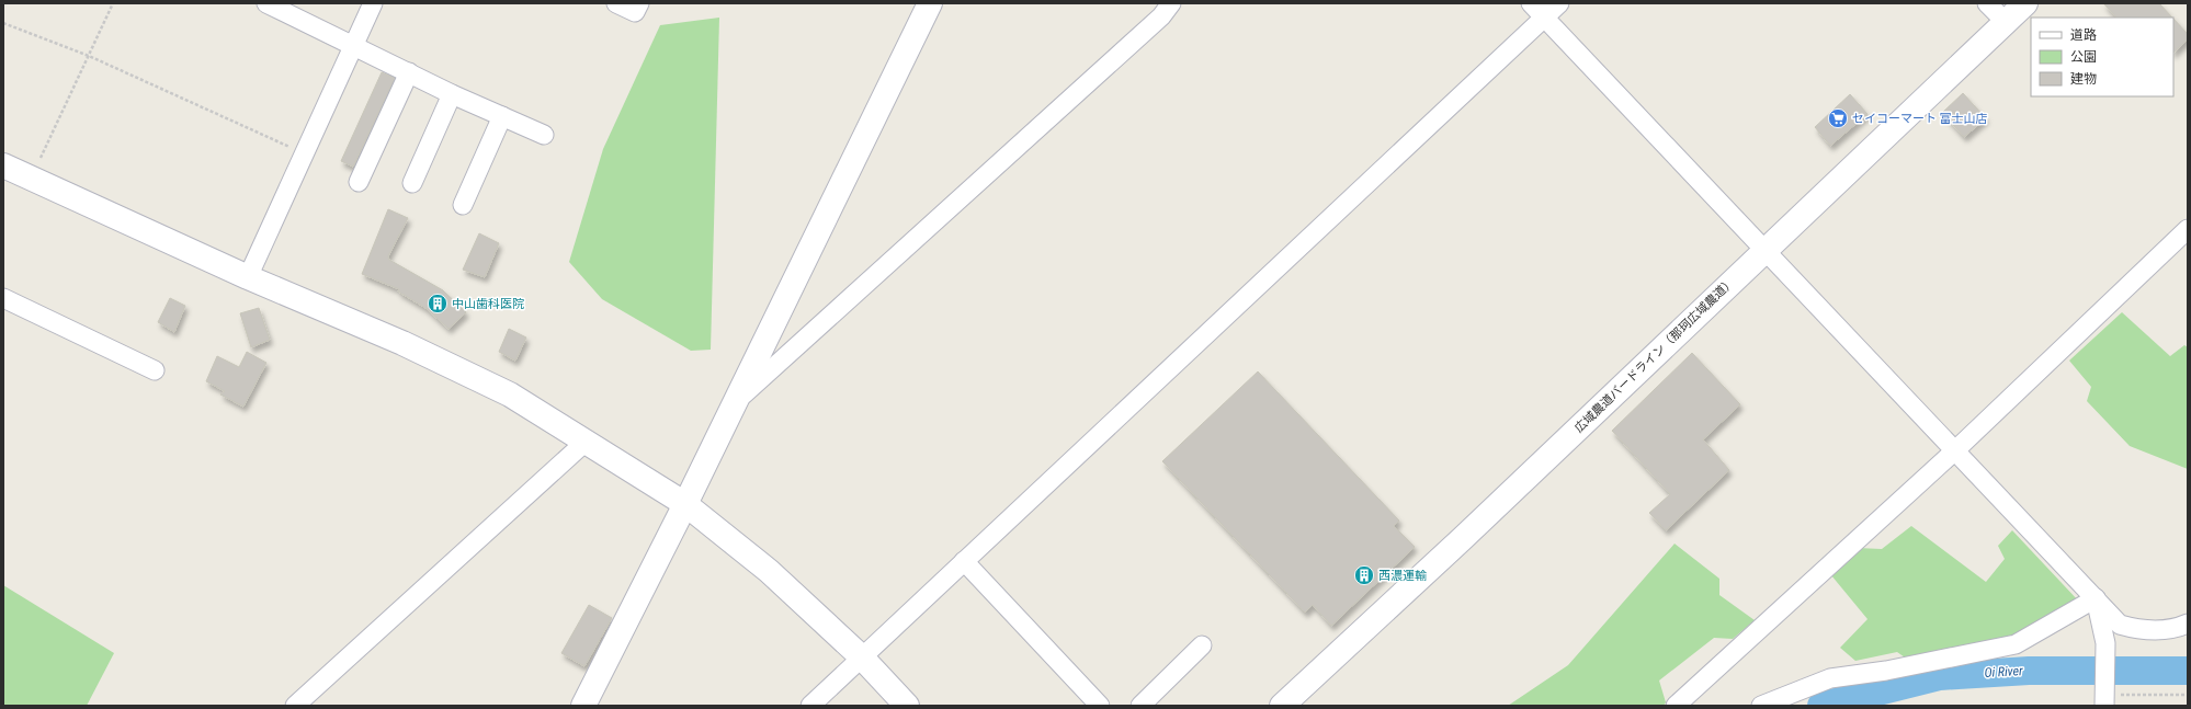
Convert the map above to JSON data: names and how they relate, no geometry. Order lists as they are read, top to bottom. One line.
{"streets":{"street":["広域農道バードライン（那珂広域農道）"]},"water":["Oi River"],"places":{"supermarket":["セイコーマート 富士山店"],"building":["中山歯科医院","西濃運輸"]},"legend":["道路","公園","建物"]}
